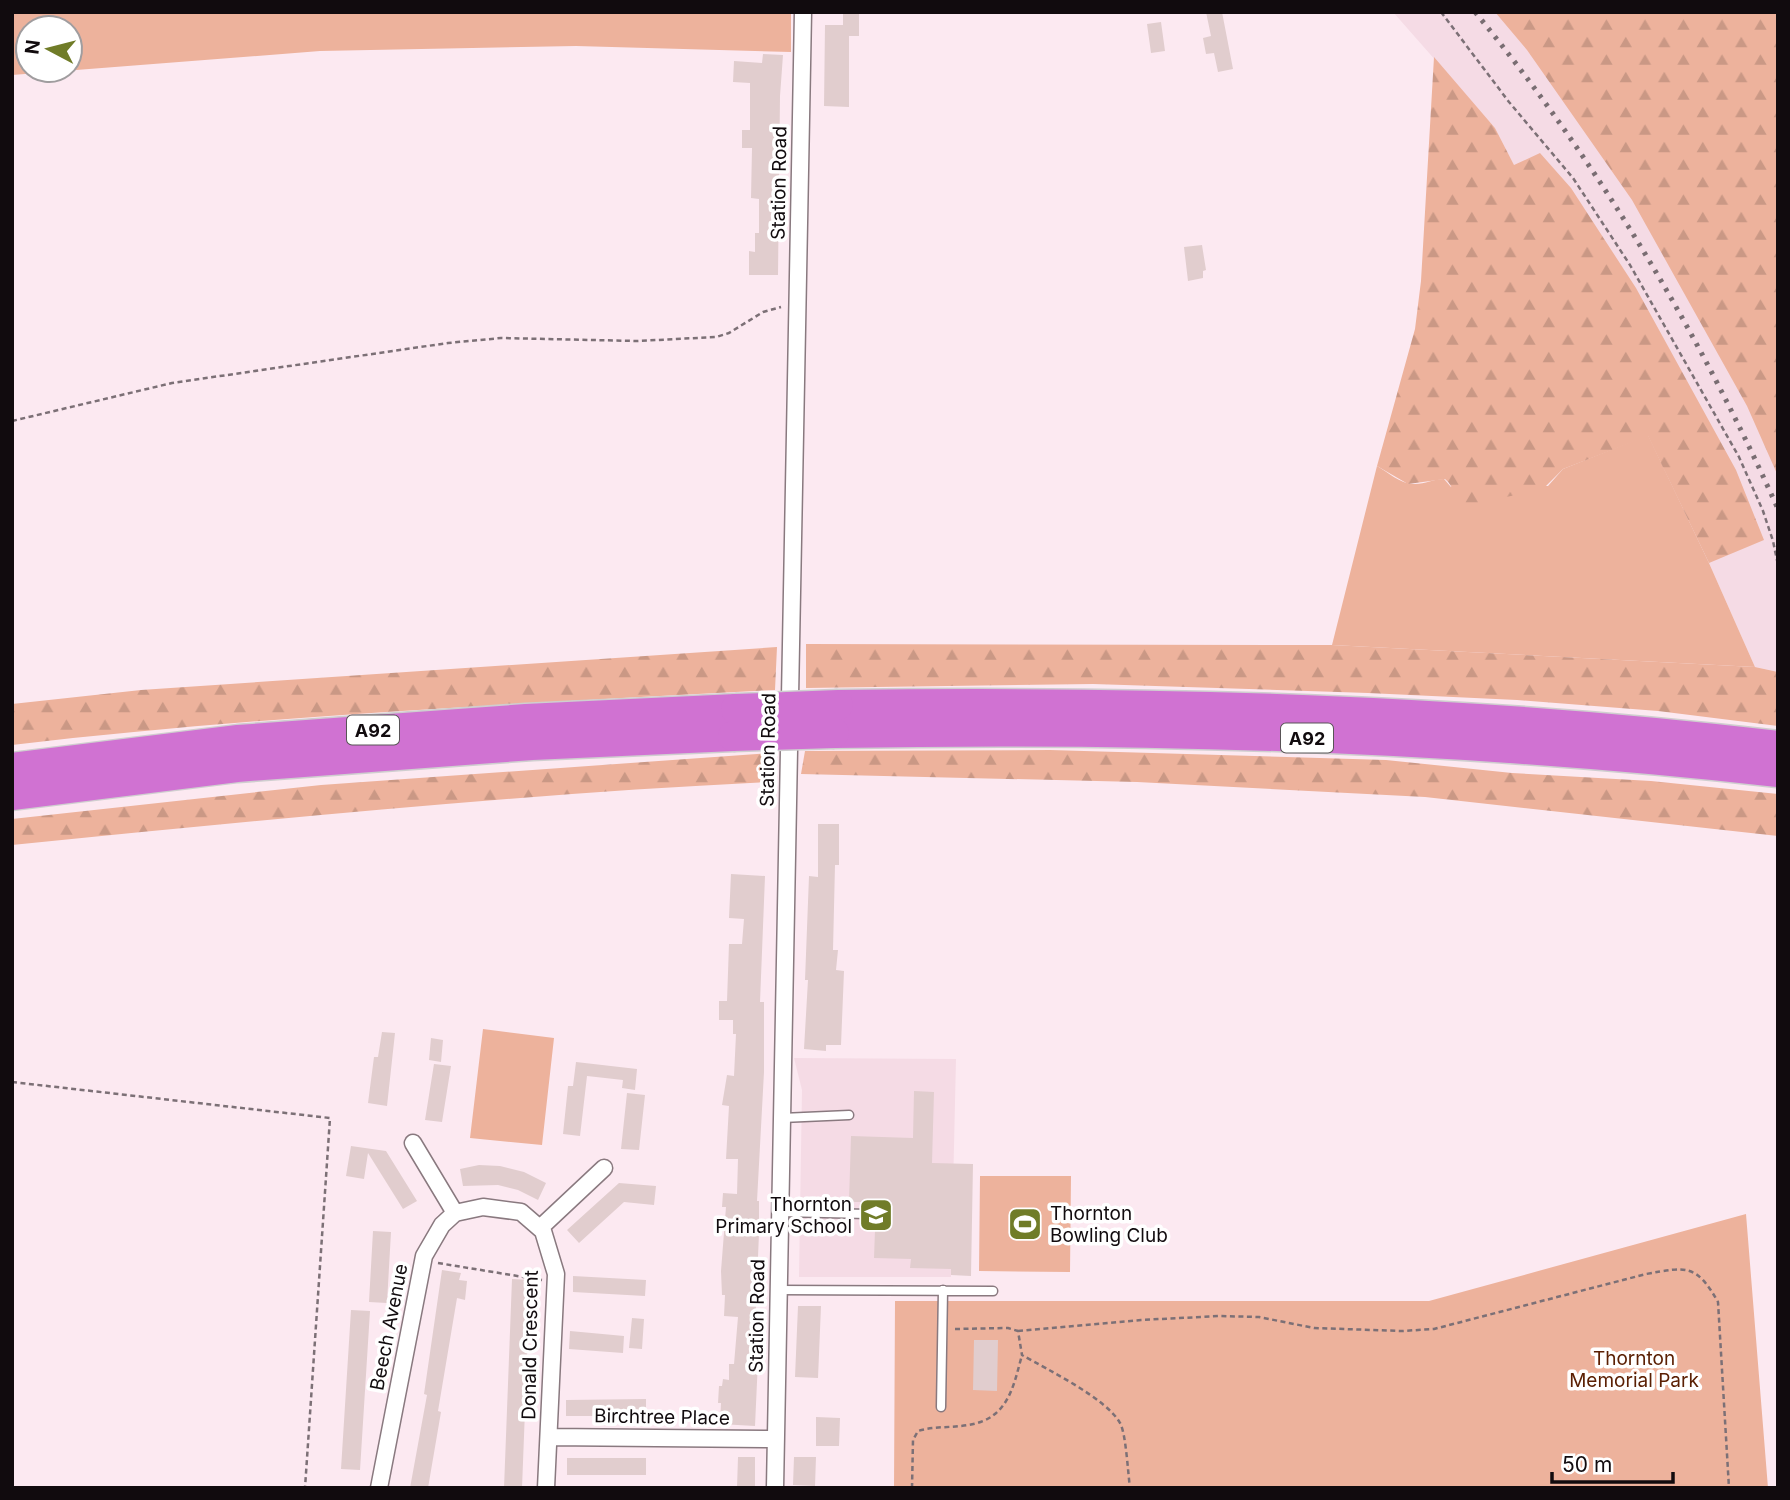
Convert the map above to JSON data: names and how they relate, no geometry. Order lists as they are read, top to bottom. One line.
{"streets":{"highway":["A92"],"street":["Station Road","Beech Avenue","Donald Crescent","Birchtree Place"]},"crossings":[["Station Road","Birchtree Place"],["Donald Crescent","Birchtree Place"]],"parks":["Thornton Memorial Park"],"places":{"school or university":["Thornton Primary School"],"sports":["Thornton Bowling Club"]},"scale_bar":"50 m","north":"left"}
